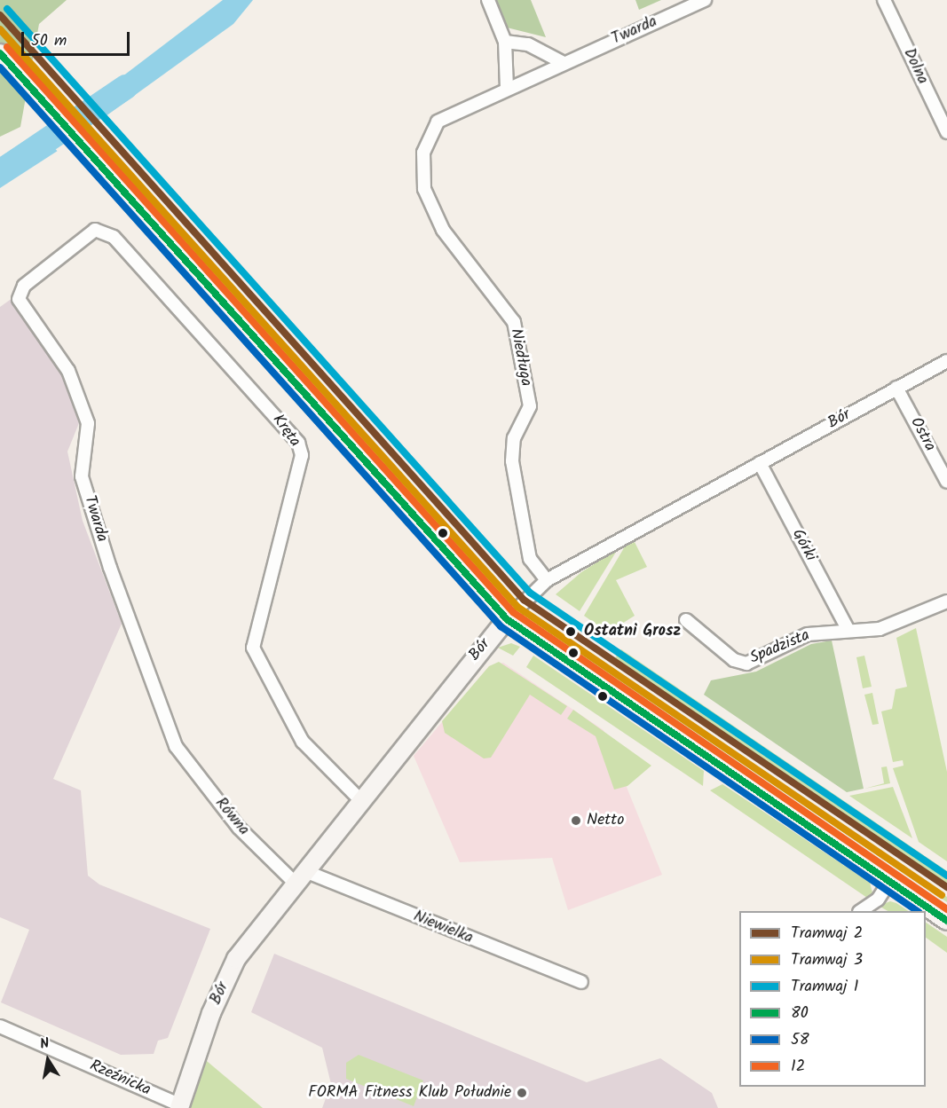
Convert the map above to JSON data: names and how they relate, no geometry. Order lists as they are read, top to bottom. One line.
{"streets":{"street":["Twarda","Dolna","Niedługa","Bór","Kręta","Ostra","Górki","Spadzista","Równa","Niewielka","Rzeźnicka"]},"crossings":[["Twarda","Niedługa"],["Twarda","Kręta"],["Twarda","Równa"],["Niedługa","Bór"],["Bór","Kręta"],["Bór","Ostra"],["Bór","Górki"],["Bór","Równa"],["Bór","Niewielka"],["Bór","Rzeźnicka"],["Górki","Spadzista"],["Równa","Niewielka"]],"places":["Ostatni Grosz","Netto","FORMA Fitness Klub Południe"],"lines":["tram line 1","tram line 2","tram line 3","transit line 12","transit line 80","transit line 58"],"legend":["Tramwaj 2","Tramwaj 3","Tramwaj 1","80","58","12"],"scale_bar":"50 m","north":"top"}
